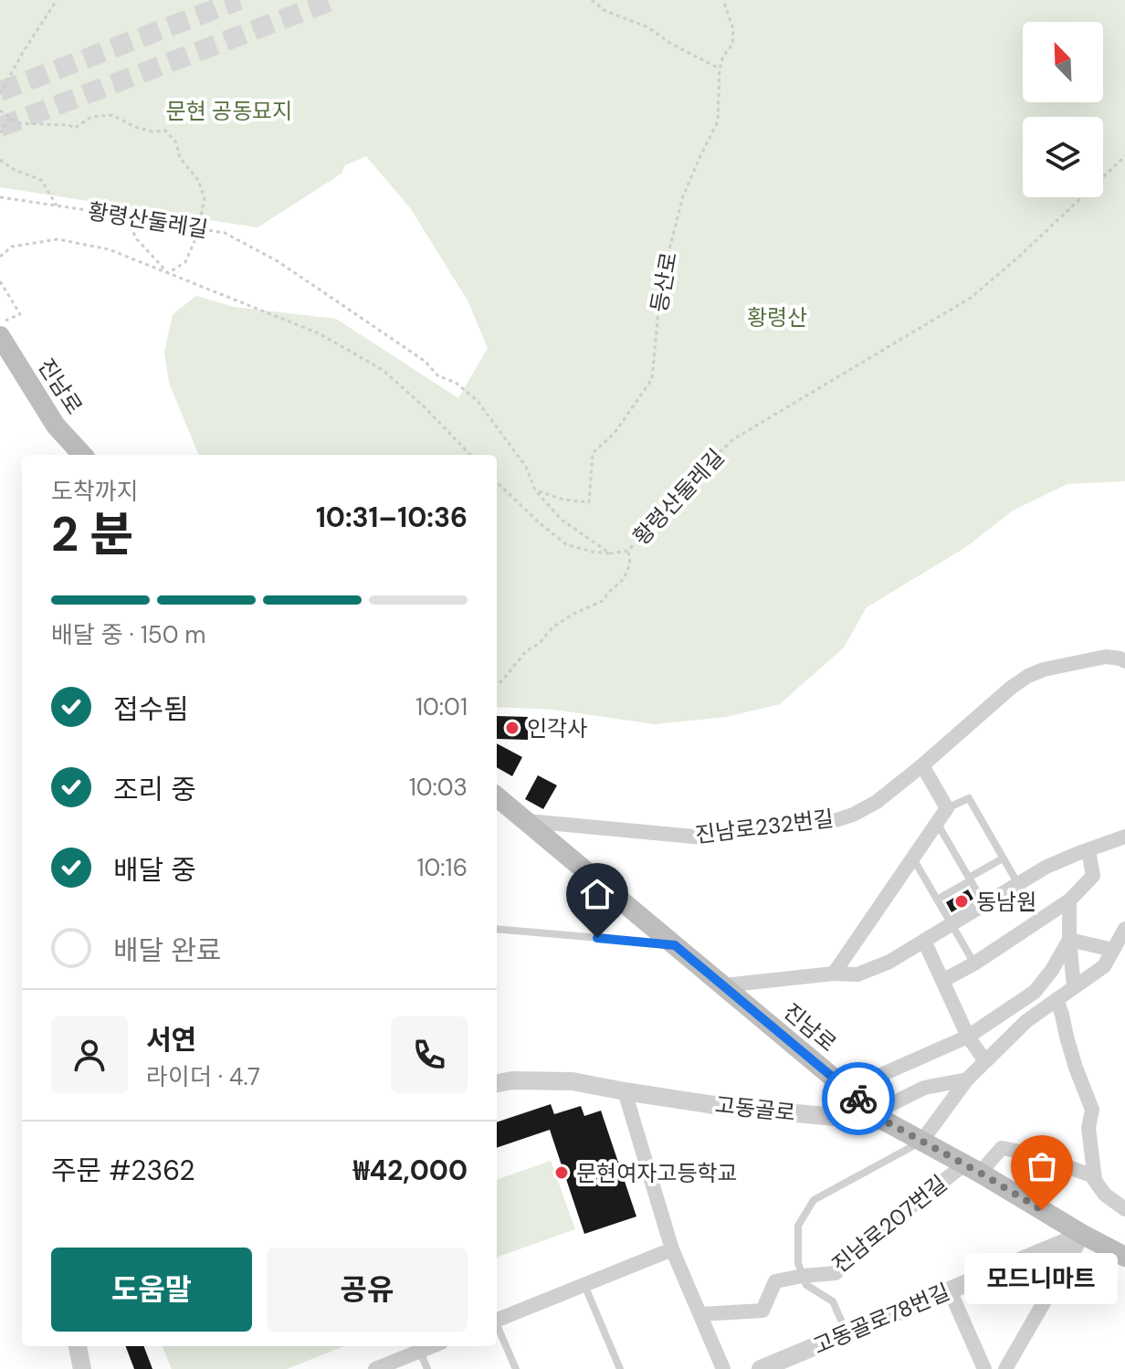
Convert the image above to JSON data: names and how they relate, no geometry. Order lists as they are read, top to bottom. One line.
{"streets":{"main road":["진남로"],"street":["진남로232번길","고동골로","진남로207번길","고동골로78번길"],"path":["황령산둘레길","등산로"]},"crossings":[["황령산둘레길","등산로"],["진남로","진남로232번길"],["진남로","고동골로"],["진남로","진남로207번길"],["진남로","고동골로78번길"]],"parks":["문현 공동묘지","황령산"],"places":["인각사","동남원","문현여자고등학교","모드니마트"],"north":"top left","page":{"heading":["2 분","도착까지","10:31–10:36"],"panel":["서연","라이더 · 4.7","주문 #2362","₩42,000"],"bar":"배달 중 · 150 m","list":[["접수됨","10:01"],["조리 중","10:03"],["배달 중","10:16"],"배달 완료"],"buttons":["도움말","공유"],"bubble":"모드니마트"}}
